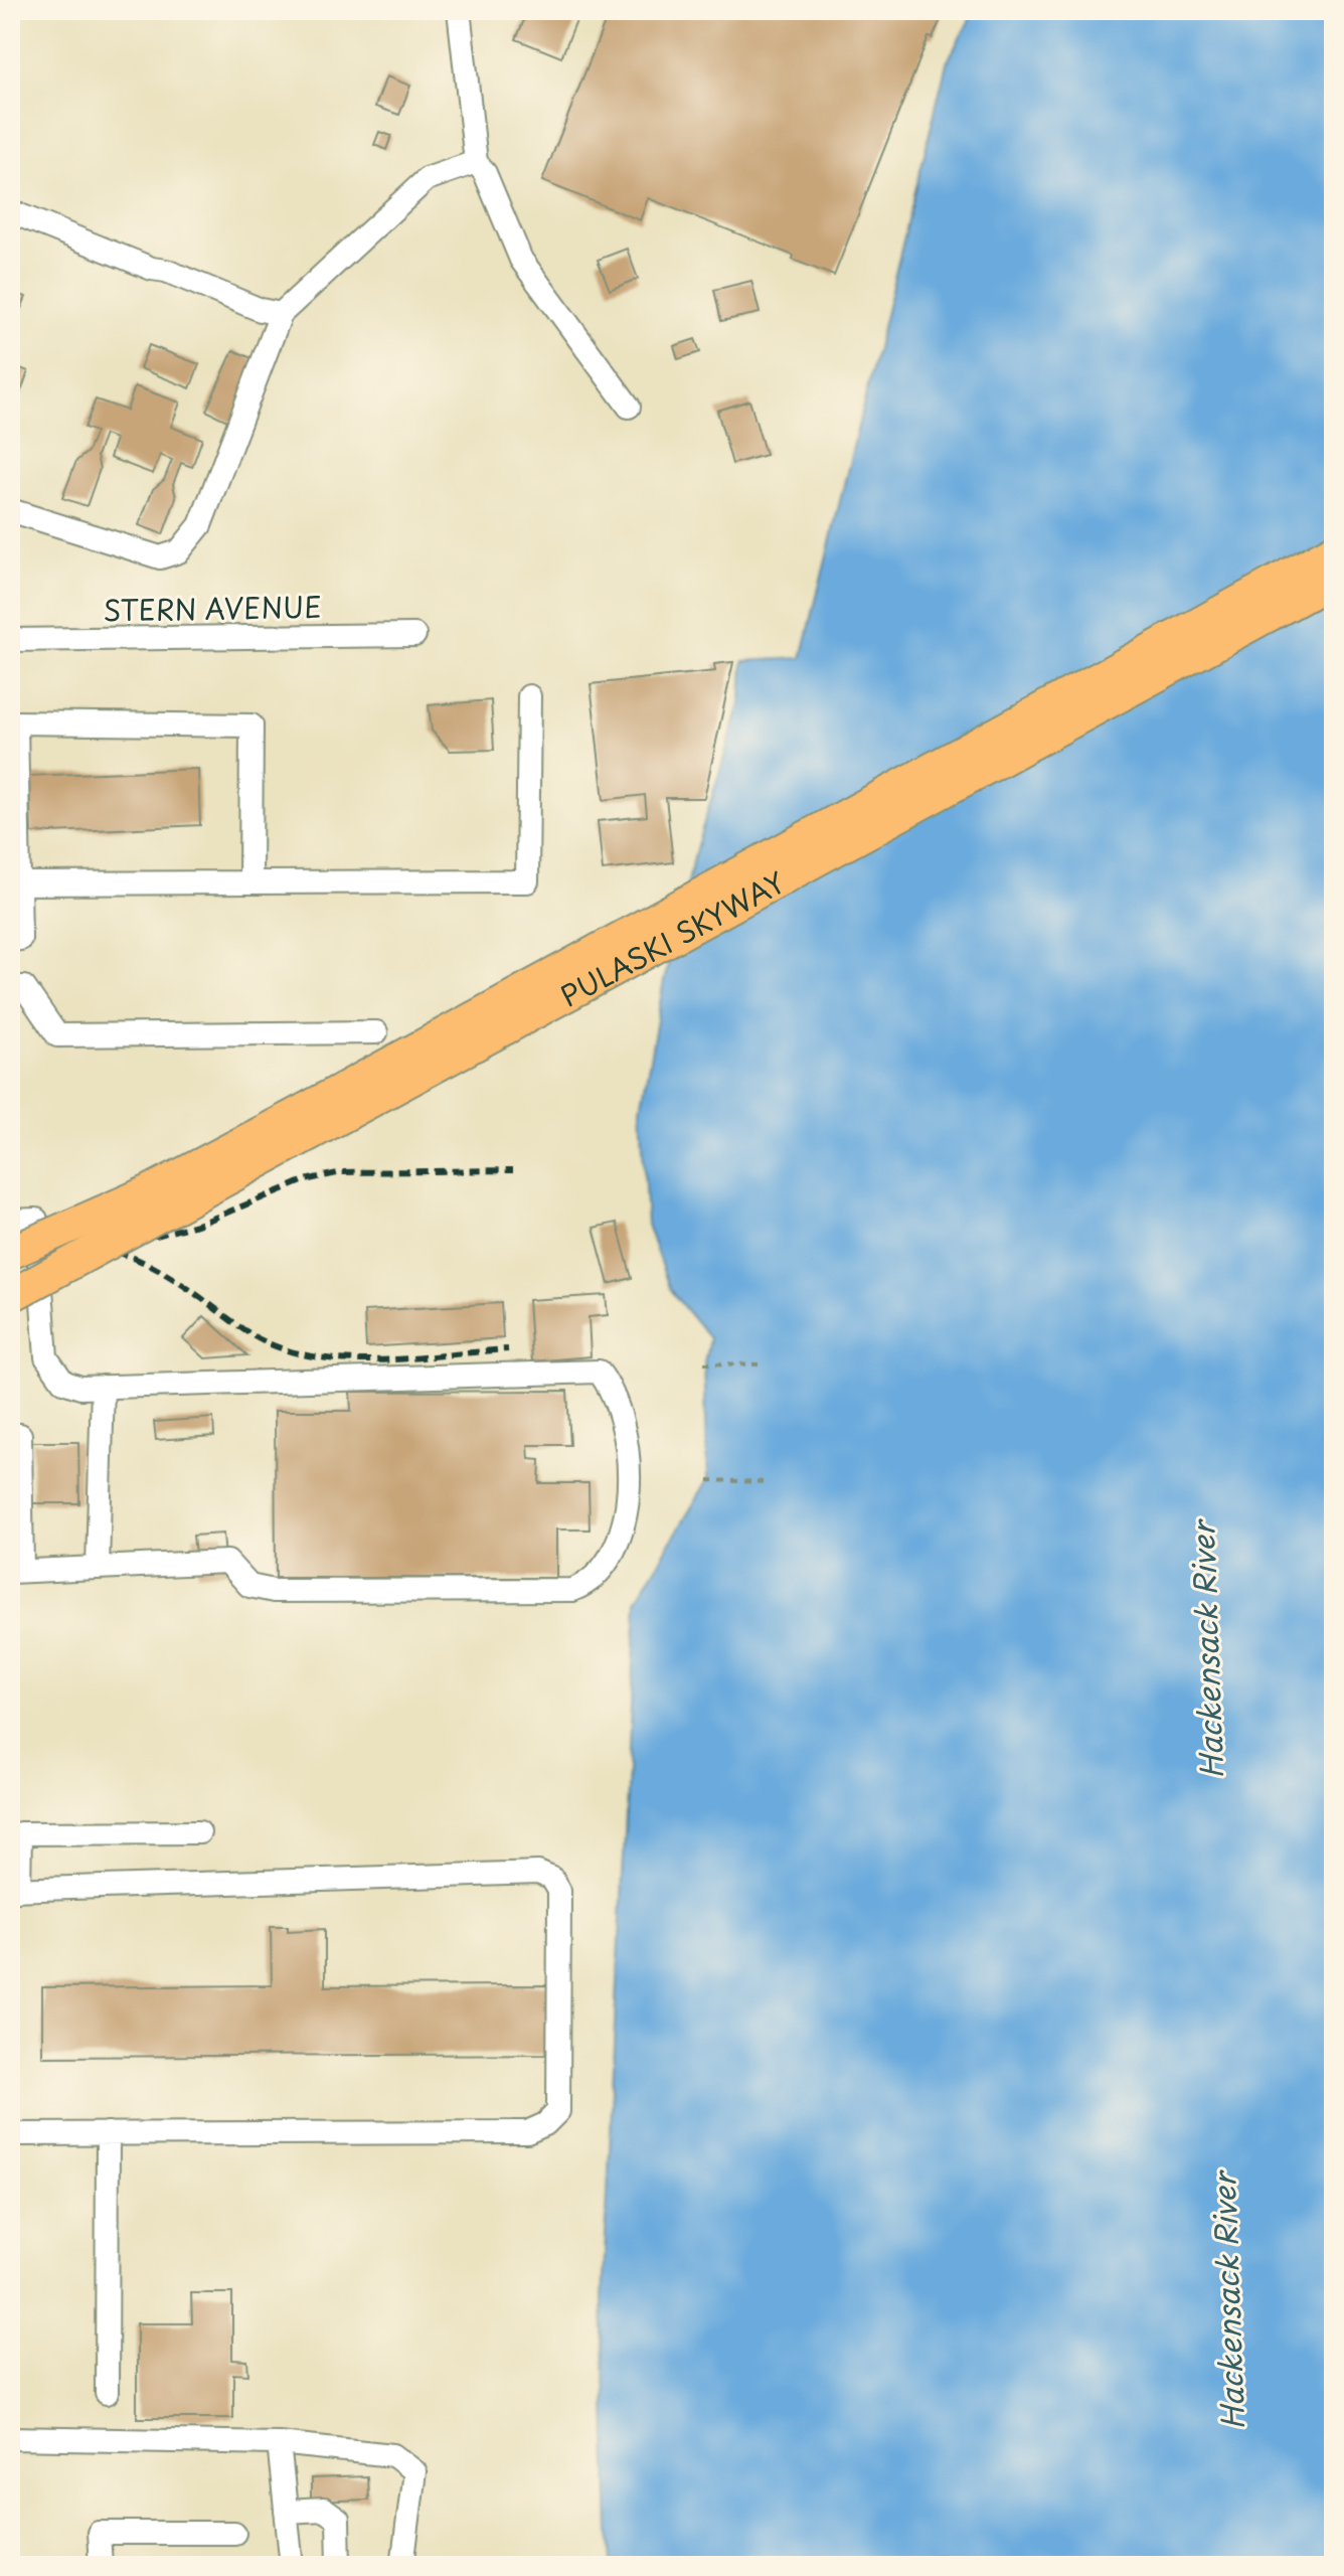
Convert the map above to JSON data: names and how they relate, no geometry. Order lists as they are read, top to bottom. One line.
{"streets":{"highway":["PULASKI SKYWAY"],"street":["STERN AVENUE"]},"water":["Hackensack River"]}
